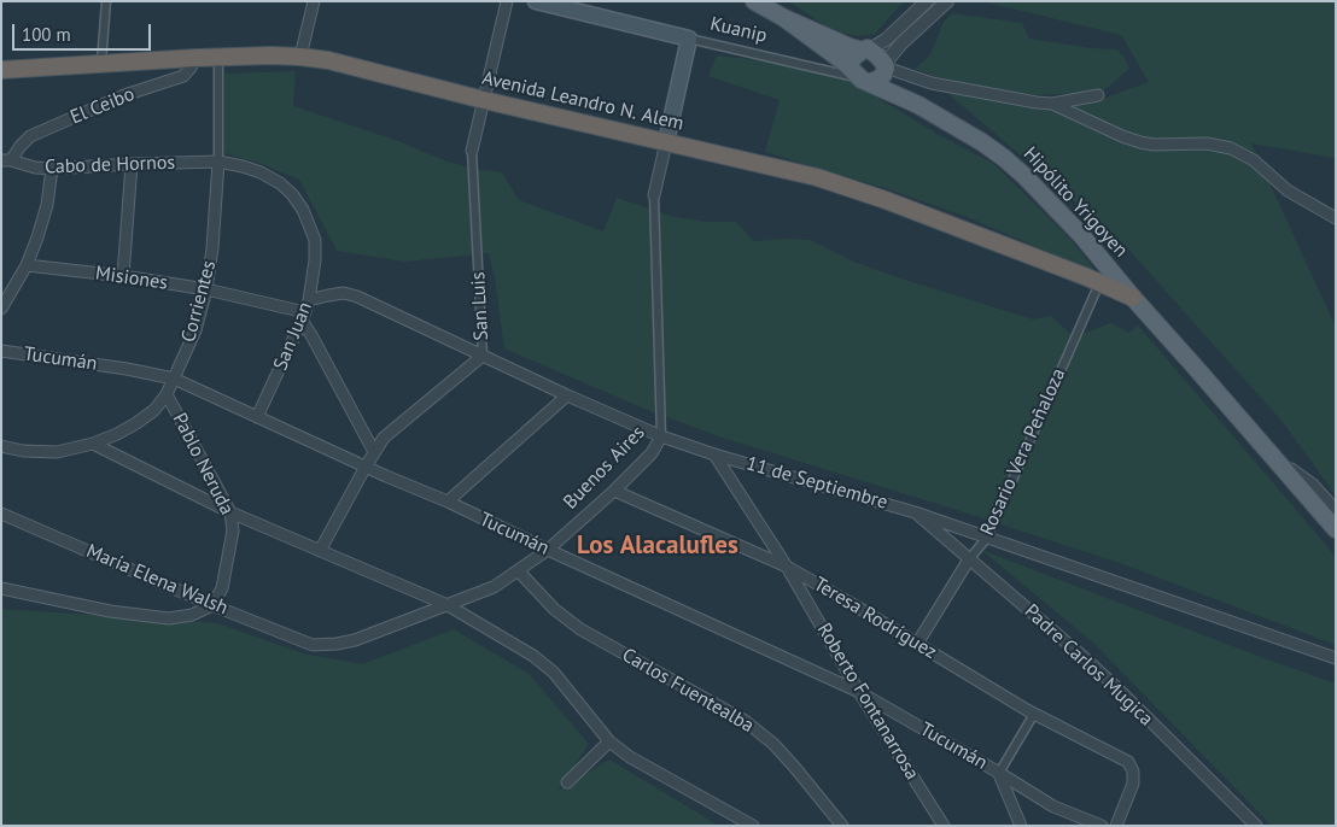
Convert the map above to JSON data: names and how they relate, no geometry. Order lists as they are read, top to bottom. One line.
{"streets":{"highway":["Avenida Leandro N. Alem"],"main road":["Kuanip","Hipólito Yrigoyen","Buenos Aires"],"street":["El Ceibo","Cabo de Hornos","Misiones","Corrientes","San Luis","San Juan","Tucumán","Rosario Vera Peñaloza","Pablo Neruda","11 de Septiembre","María Elena Walsh","Teresa Rodríguez","Padre Carlos Mugica","Carlos Fuentealba","Roberto Fontanarrosa"]},"crossings":[["Kuanip","Hipólito Yrigoyen"],["Kuanip","Buenos Aires"],["Avenida Leandro N. Alem","El Ceibo"],["Avenida Leandro N. Alem","Hipólito Yrigoyen"],["Avenida Leandro N. Alem","Corrientes"],["Avenida Leandro N. Alem","San Luis"],["Avenida Leandro N. Alem","Rosario Vera Peñaloza"],["Avenida Leandro N. Alem","Buenos Aires"],["El Ceibo","Cabo de Hornos"],["Cabo de Hornos","Corrientes"],["Cabo de Hornos","San Juan"],["Misiones","Corrientes"],["Misiones","San Juan"],["Corrientes","San Juan"],["Corrientes","Tucumán"],["Corrientes","Pablo Neruda"],["San Luis","Tucumán"],["San Luis","11 de Septiembre"],["San Juan","Tucumán"],["San Juan","11 de Septiembre"],["Tucumán","Buenos Aires"],["Tucumán","Roberto Fontanarrosa"],["Rosario Vera Peñaloza","11 de Septiembre"],["Rosario Vera Peñaloza","Teresa Rodríguez"],["Rosario Vera Peñaloza","Padre Carlos Mugica"],["Pablo Neruda","María Elena Walsh"],["Buenos Aires","11 de Septiembre"],["Buenos Aires","María Elena Walsh"],["Buenos Aires","Teresa Rodríguez"],["Buenos Aires","Carlos Fuentealba"],["11 de Septiembre","Padre Carlos Mugica"],["11 de Septiembre","Roberto Fontanarrosa"],["Teresa Rodríguez","Roberto Fontanarrosa"]],"districts":["Los Alacalufles"],"scale_bar":"100 m"}
